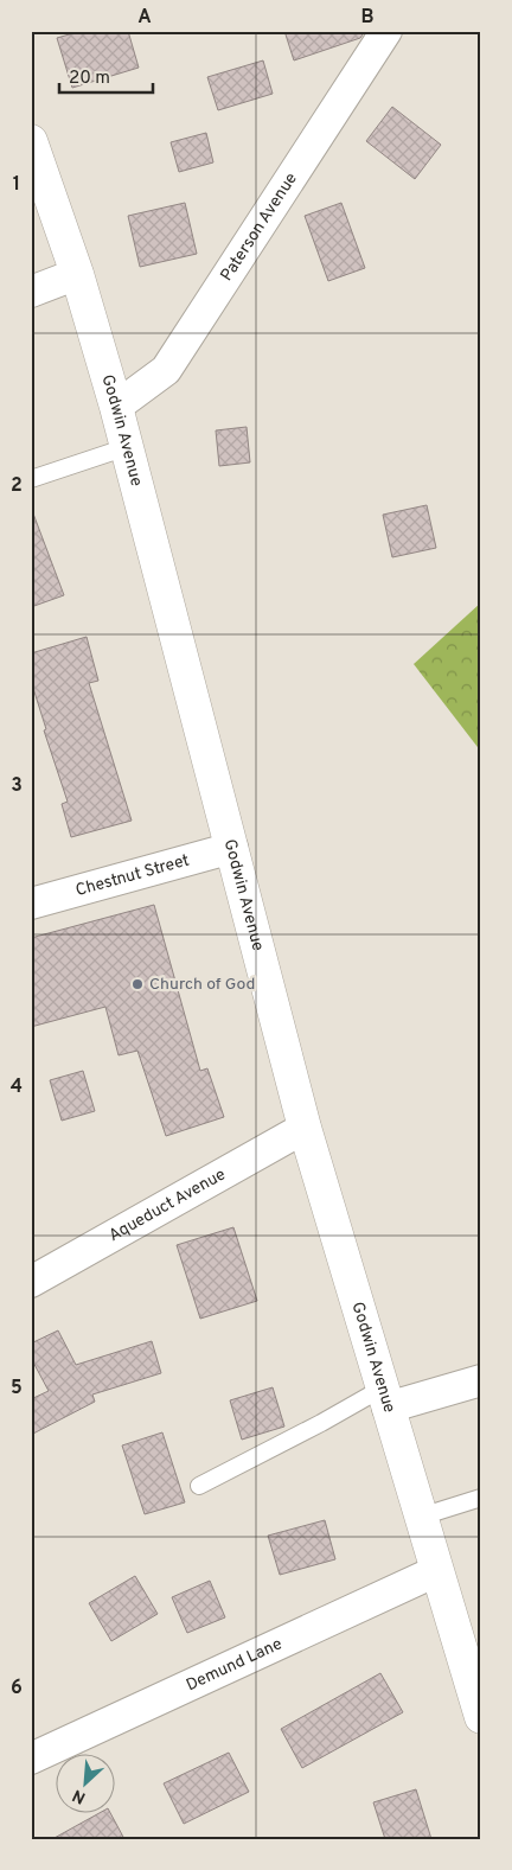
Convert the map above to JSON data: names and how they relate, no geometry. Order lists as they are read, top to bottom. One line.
{"streets":{"main road":["Godwin Avenue"],"street":["Paterson Avenue","Chestnut Street","Aqueduct Avenue","Demund Lane"]},"crossings":[["Paterson Avenue","Godwin Avenue"],["Godwin Avenue","Chestnut Street"],["Godwin Avenue","Aqueduct Avenue"],["Godwin Avenue","Demund Lane"]],"places":["Church of God"],"scale_bar":"20 m","north":"bottom left","grid":{"columns":["A","B"],"rows":["1","2","3","4","5","6"]}}
